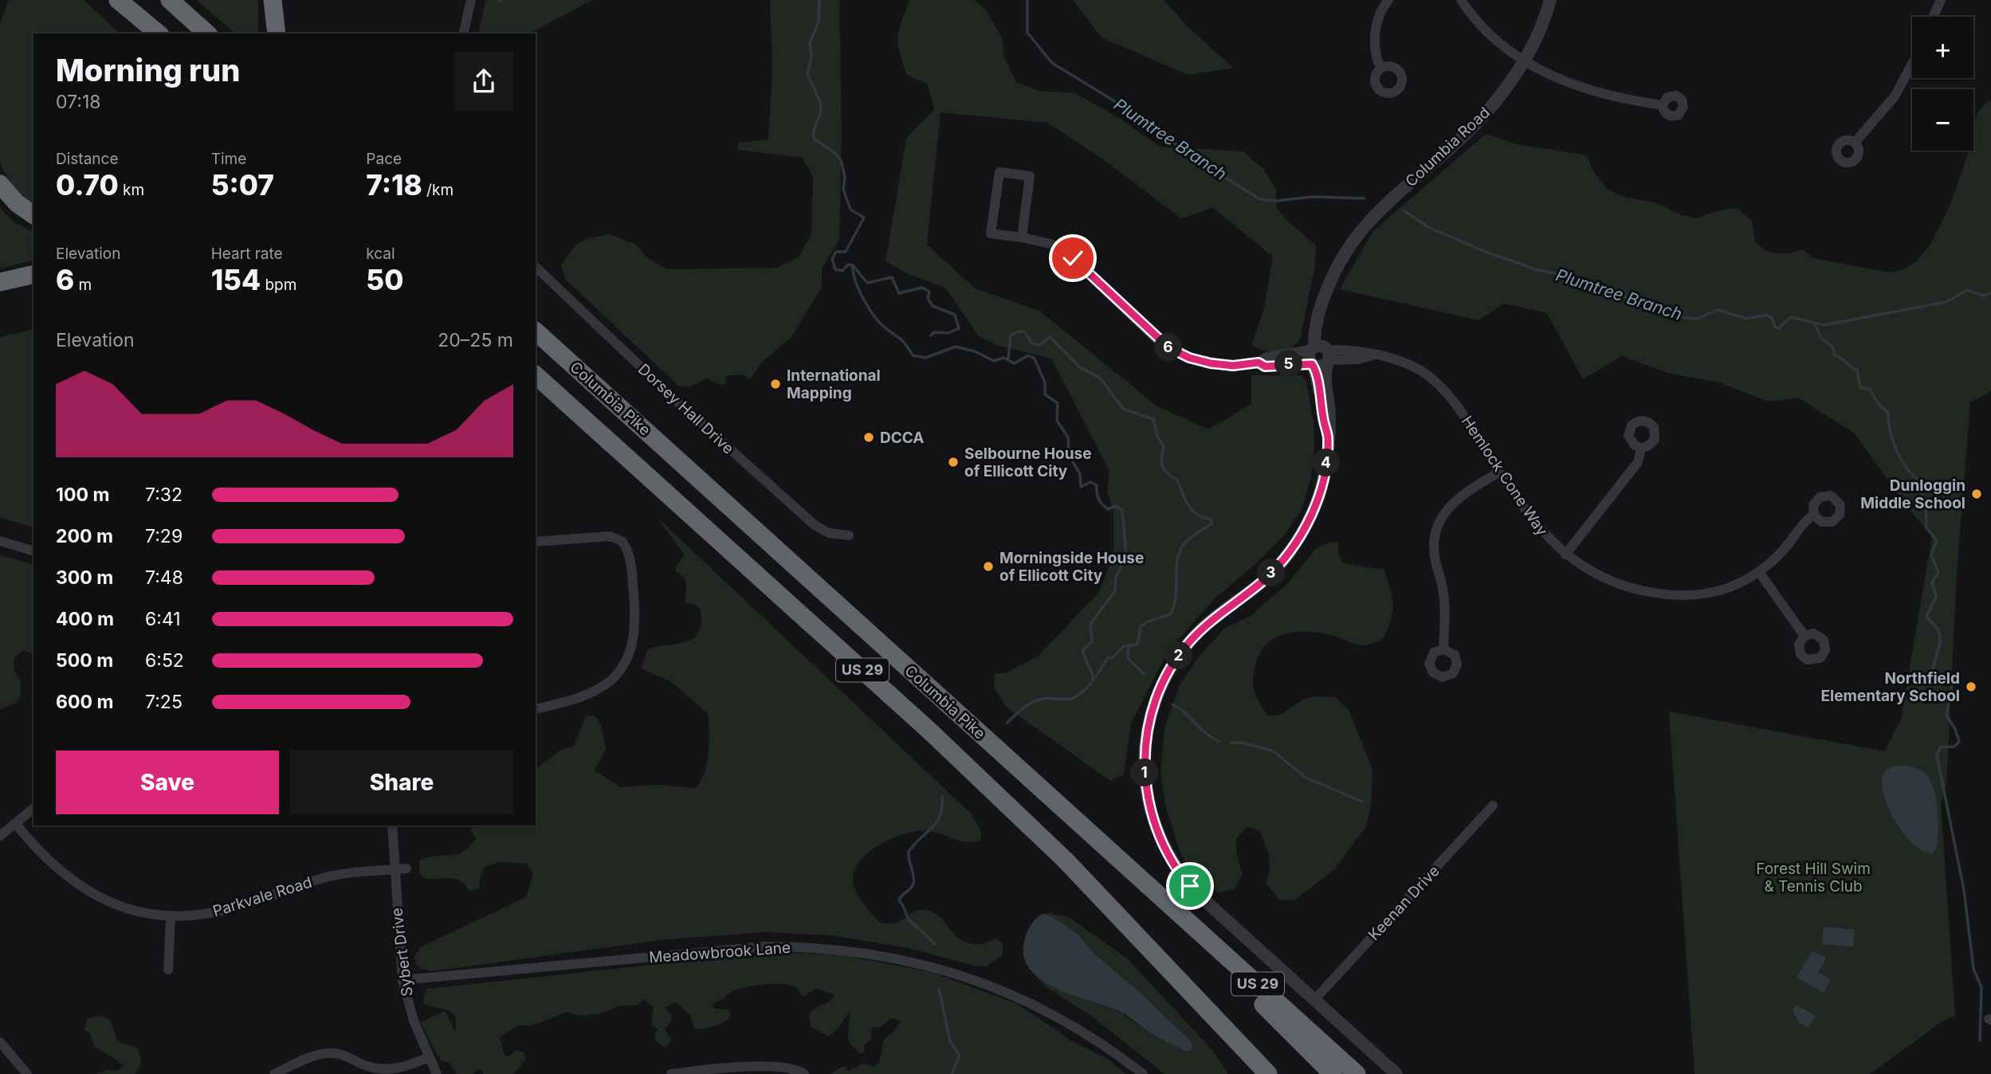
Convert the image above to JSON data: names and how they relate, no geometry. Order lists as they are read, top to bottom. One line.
{"streets":{"highway":["Columbia Pike","US 29"],"street":["Columbia Road","Dorsey Hall Drive","Hemlock Cone Way","Parkvale Road","Keenan Drive","Sybert Drive","Meadowbrook Lane"]},"crossings":[["Columbia Road","Hemlock Cone Way"],["Columbia Road","Keenan Drive"],["Parkvale Road","Sybert Drive"],["Sybert Drive","Meadowbrook Lane"]],"water":["Plumtree Branch"],"parks":["Forest Hill Swim & Tennis Club"],"places":["International Mapping","DCCA","Selbourne House of Ellicott City","Dunloggin Middle School","Morningside House of Ellicott City","Northfield Elementary School"],"page":{"map_buttons":["+","−"],"heading":["Morning run","07:18"],"stats":[["Distance","0.70 km"],["Time","5:07"],["Pace","7:18 /km"],["Elevation","6 m"],["Heart rate","154 bpm"],["kcal","50"]],"chart":["Elevation","20–25 m"],"pins":["6","5","4","3","2","1"],"list":[{"name":"100 m","note":"7:32"},{"name":"200 m","note":"7:29"},{"name":"300 m","note":"7:48"},{"name":"400 m","note":"6:41"},{"name":"500 m","note":"6:52"},{"name":"600 m","note":"7:25"}],"buttons":["Save","Share"]}}
